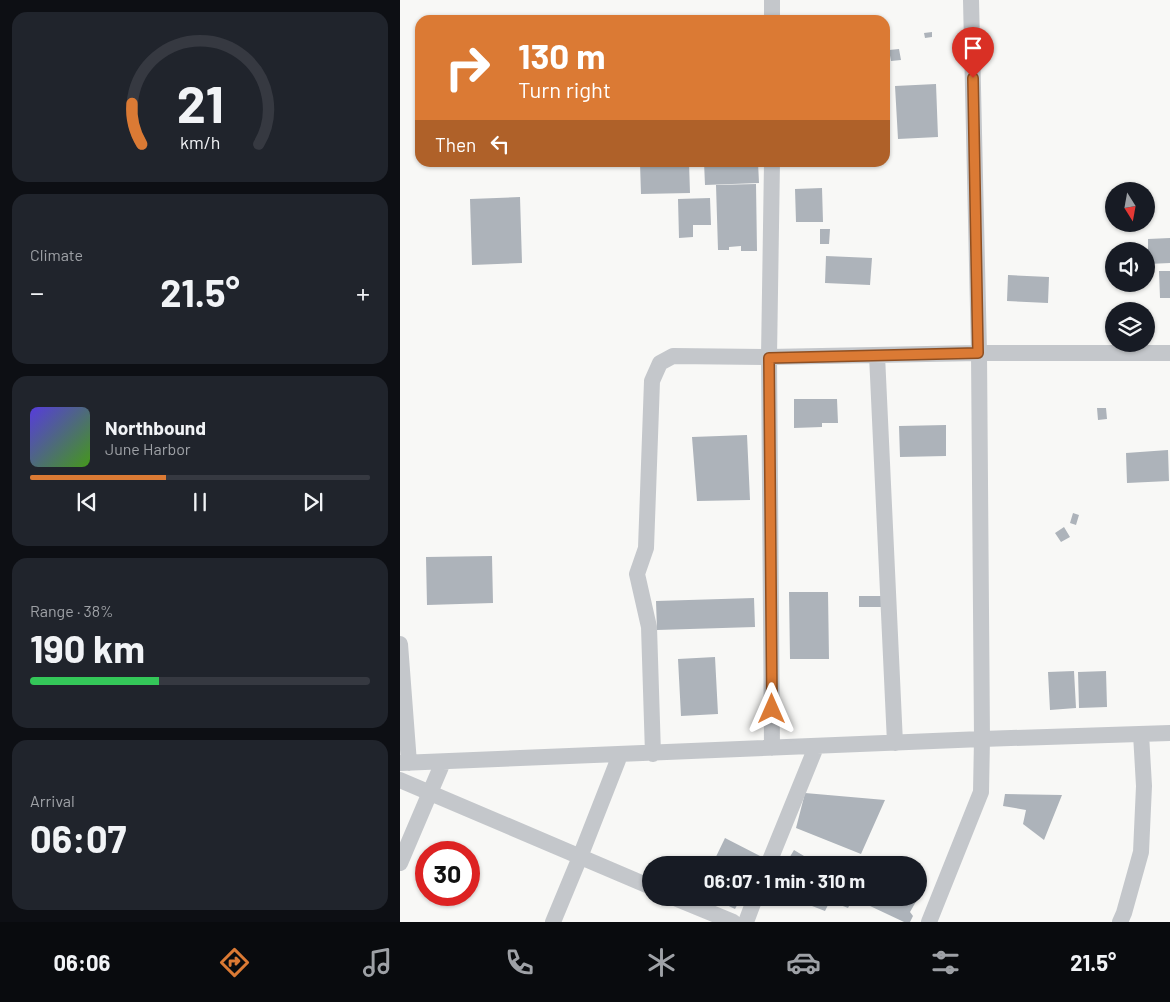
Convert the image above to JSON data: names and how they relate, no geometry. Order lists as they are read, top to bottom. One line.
{"north":"bottom","page":{"turn":["130 m","Turn right"],"then":"Then","tile":["Climate",["Range · 38%","190 km"],["Arrival","06:07"]],"heat":["−","21.5°","+"],"song":["Northbound","June Harbor"],"limit":"30","trip":"06:07 · 1 min · 310 m","tabs":["06:06","21.5°"],"gauge":["21","km/h"]}}
